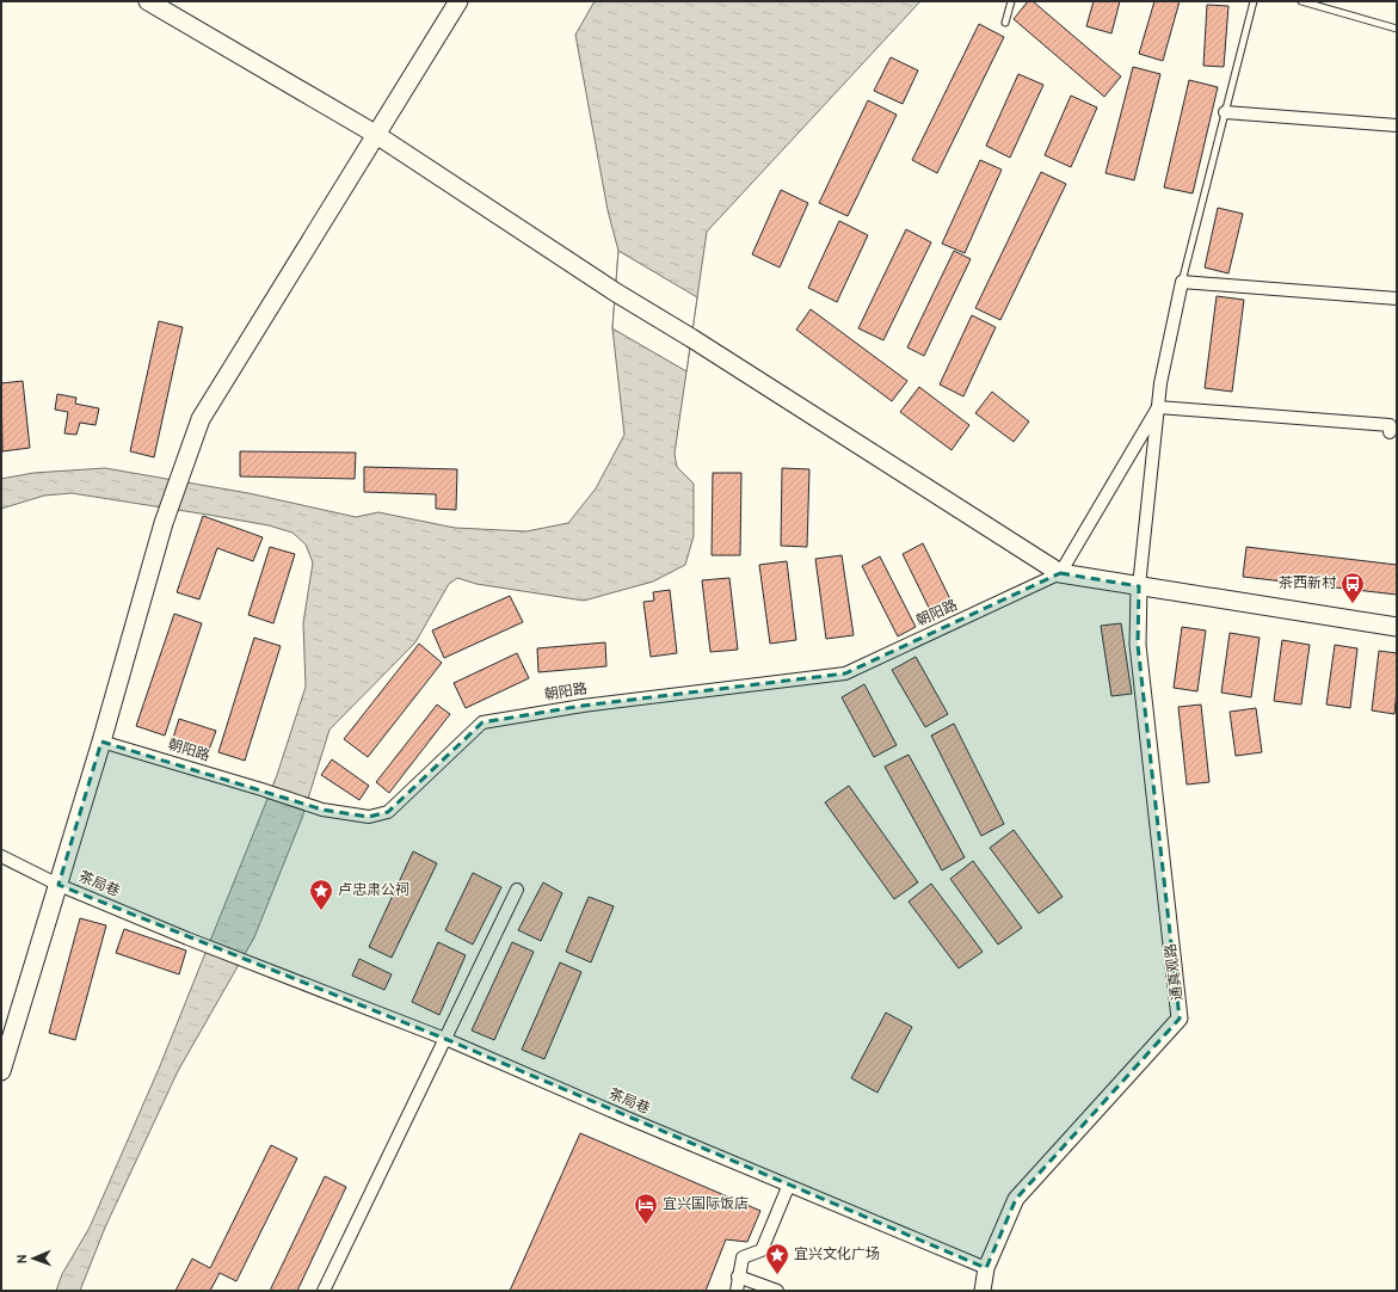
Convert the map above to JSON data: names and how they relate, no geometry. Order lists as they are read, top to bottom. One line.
{"streets":{"street":["朝阳路","茶局巷","通真观路"]},"crossings":[["茶局巷","通真观路"]],"places":{"bus stop":["茶西新村"],"place":["卢忠肃公祠","宜兴文化广场"],"hotel":["宜兴国际饭店"]},"north":"left"}
